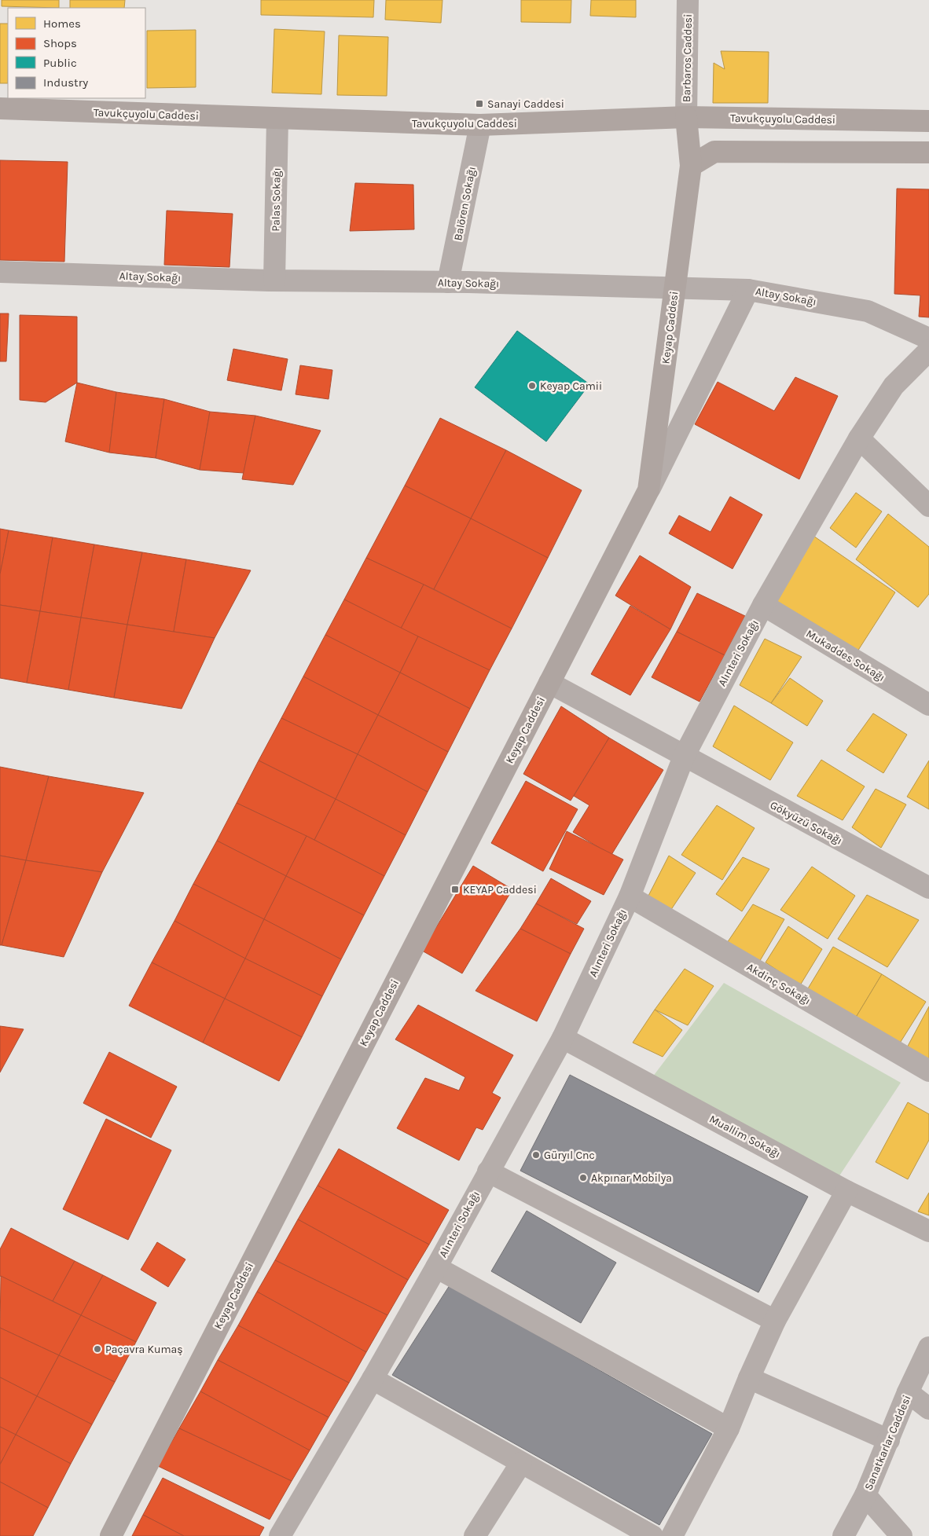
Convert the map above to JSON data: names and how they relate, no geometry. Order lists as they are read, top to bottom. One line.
{"streets":{"main road":["Tavukçuyolu Caddesi","Keyap Caddesi"],"street":["Barbaros Caddesi","Palas Sokağı","Balören Sokağı","Altay Sokağı","Alınteri Sokağı","Mukaddes Sokağı","Gökyüzü Sokağı","Akdinç Sokağı","Muallim Sokağı","Sanatkarlar Caddesi"]},"crossings":[["Barbaros Caddesi","Tavukçuyolu Caddesi"],["Barbaros Caddesi","Keyap Caddesi"],["Tavukçuyolu Caddesi","Palas Sokağı"],["Tavukçuyolu Caddesi","Balören Sokağı"],["Tavukçuyolu Caddesi","Keyap Caddesi"],["Palas Sokağı","Altay Sokağı"],["Balören Sokağı","Altay Sokağı"],["Altay Sokağı","Keyap Caddesi"],["Keyap Caddesi","Gökyüzü Sokağı"],["Alınteri Sokağı","Mukaddes Sokağı"],["Alınteri Sokağı","Gökyüzü Sokağı"],["Alınteri Sokağı","Akdinç Sokağı"],["Alınteri Sokağı","Muallim Sokağı"]],"places":{"transit":["Sanayi Caddesi","KEYAP Caddesi"],"other":["Keyap Camii","Güryıl Cnc","Akpınar Mobilya","Paçavra Kumaş"]},"legend":["Homes","Shops","Public","Industry"]}
